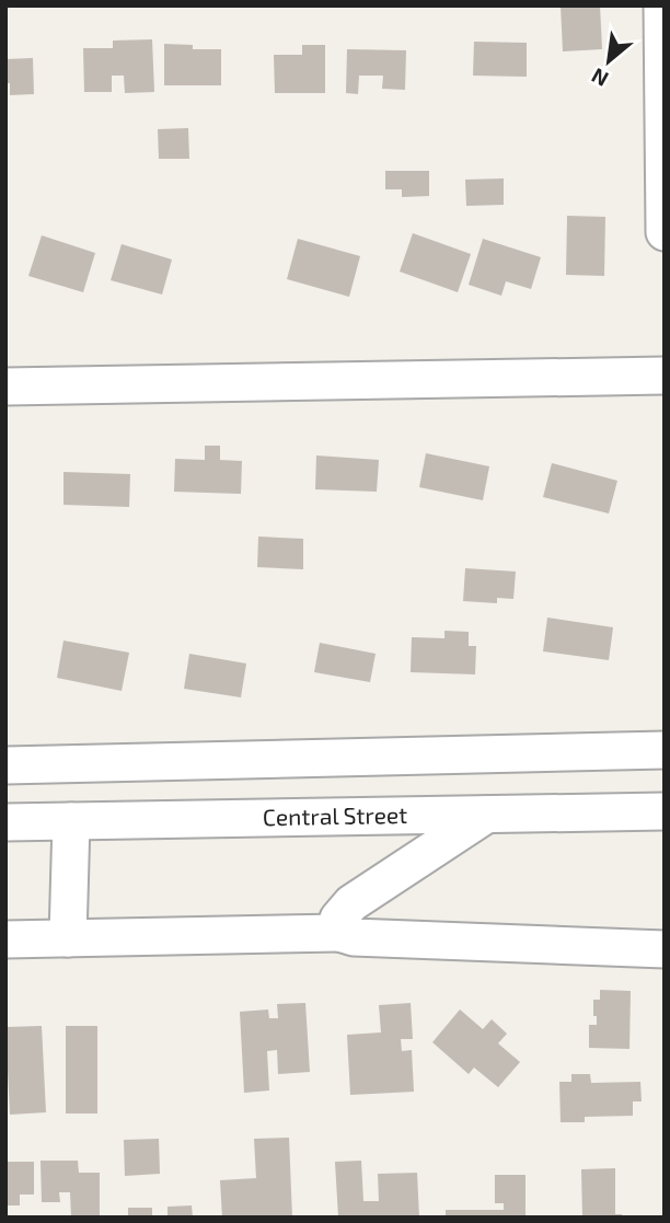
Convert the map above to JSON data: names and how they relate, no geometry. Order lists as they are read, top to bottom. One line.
{"streets":{"street":["Central Street"]},"north":"bottom left"}
